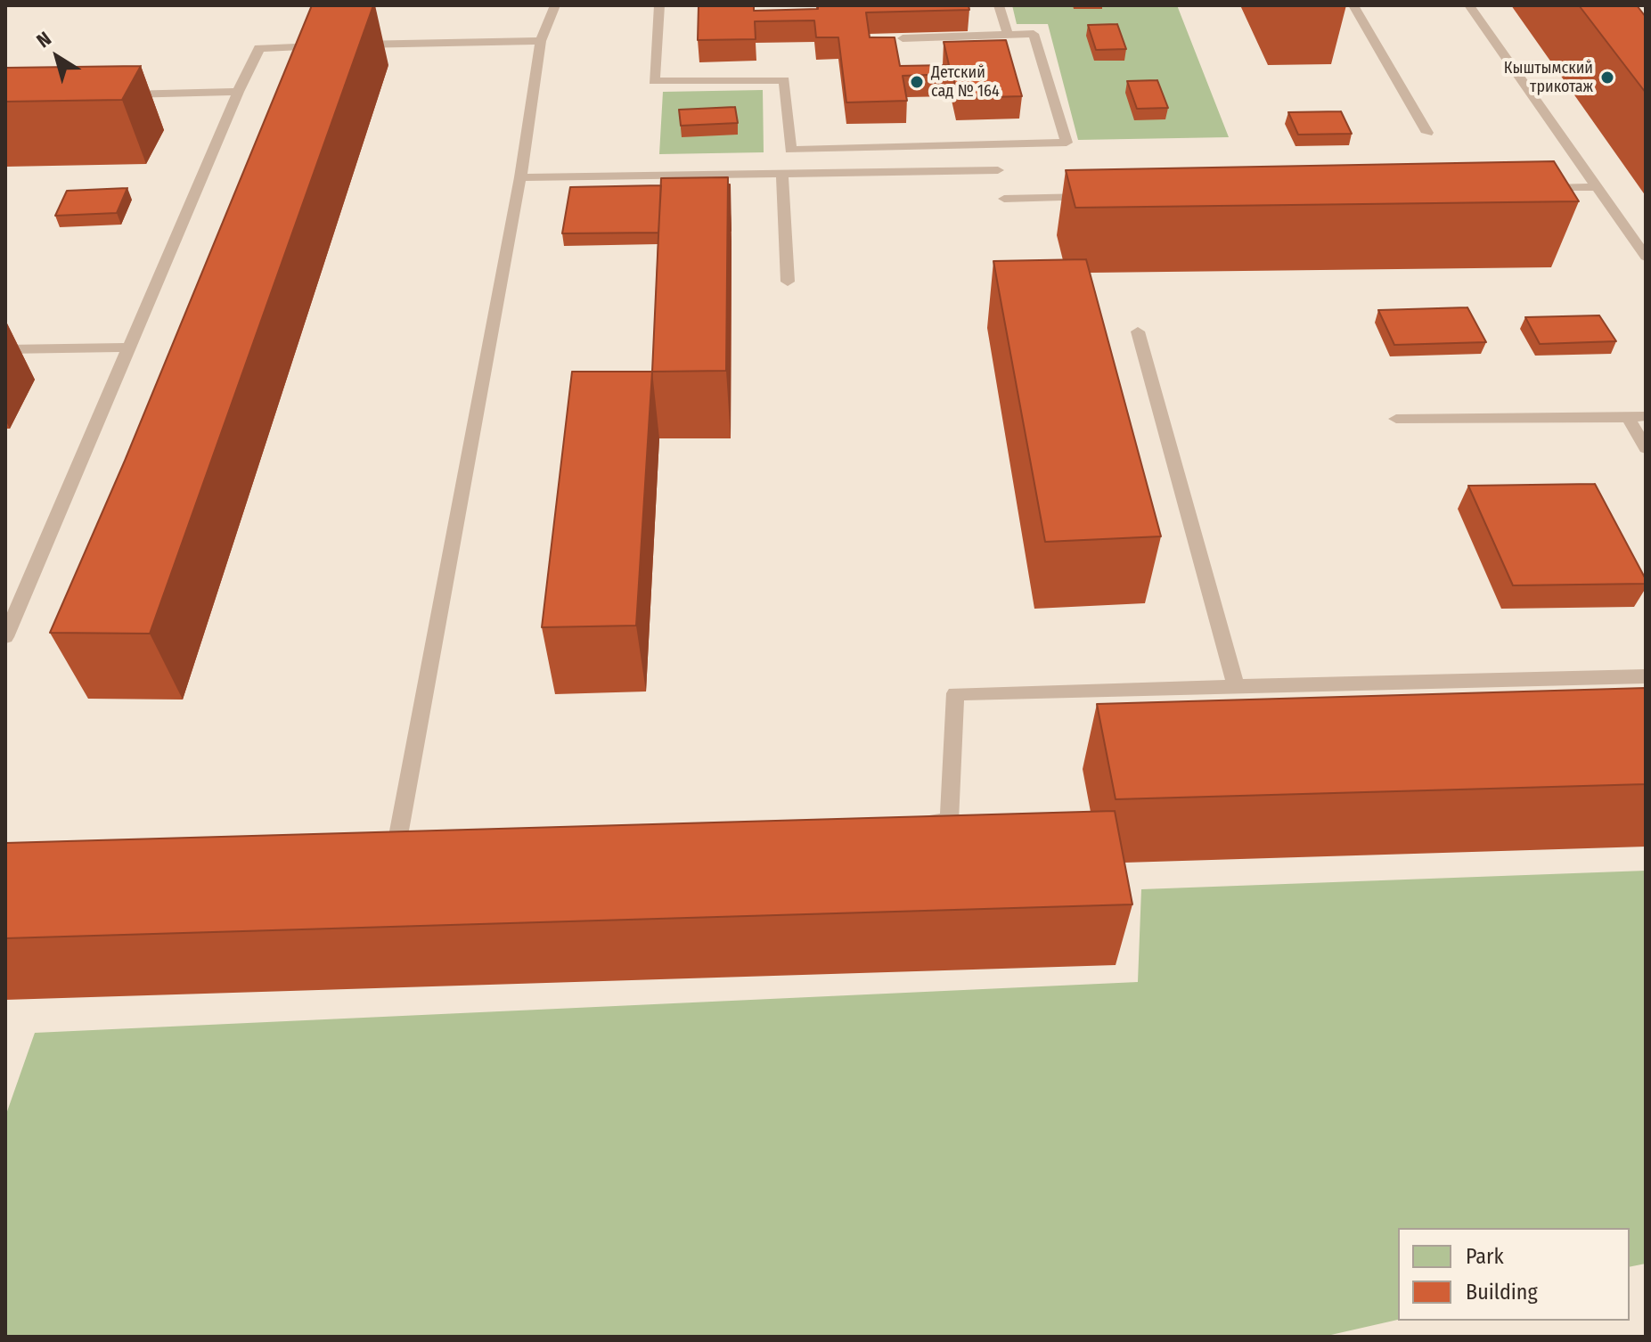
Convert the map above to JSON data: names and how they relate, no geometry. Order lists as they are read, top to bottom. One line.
{"places":["Кыштымский трикотаж","Детский сад № 164"],"legend":["Park","Building"],"north":"top left"}
